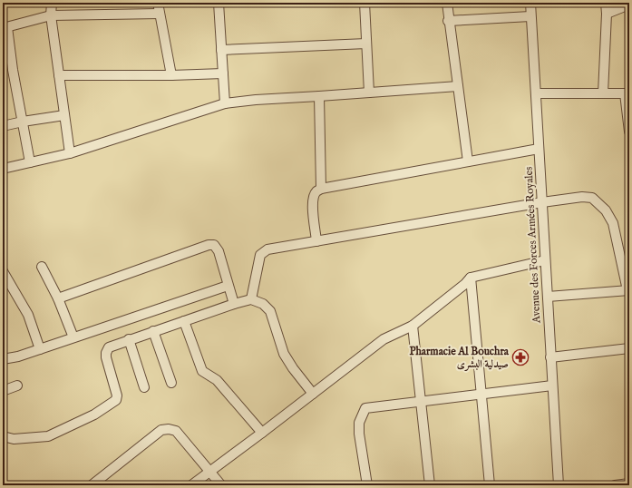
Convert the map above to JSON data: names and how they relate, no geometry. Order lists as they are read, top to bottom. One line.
{"streets":{"street":["Avenue des Forces Armées Royales"]},"places":{"pharmacy":["Pharmacie Al Bouchra صيدلية البشرى"]}}
